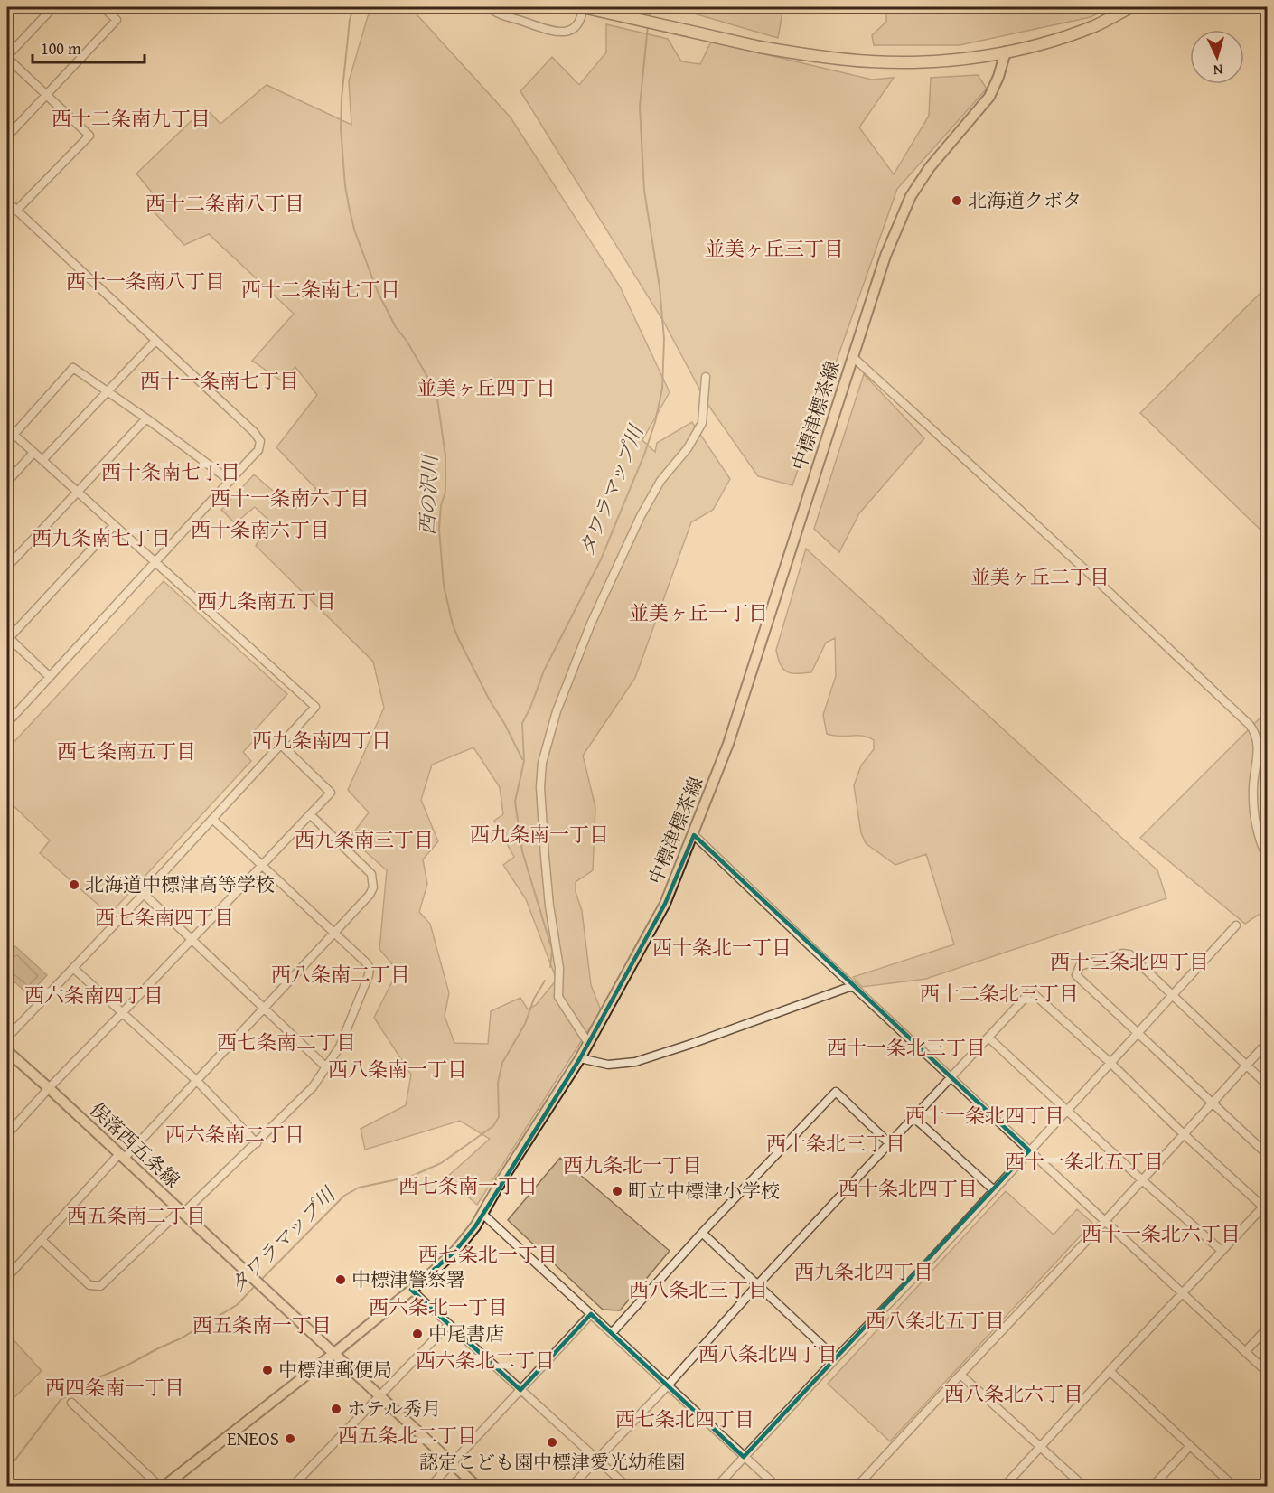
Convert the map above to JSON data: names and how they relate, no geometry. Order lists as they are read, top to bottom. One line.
{"streets":{"main road":["中標津標茶線","俣落西五条線"]},"crossings":[["中標津標茶線","俣落西五条線"]],"districts":["西十二条南九丁目","西十二条南八丁目","並美ヶ丘三丁目","西十一条南八丁目","西十二条南七丁目","西十一条南七丁目","並美ヶ丘四丁目","西十条南七丁目","西十一条南六丁目","西十条南六丁目","西九条南七丁目","並美ヶ丘二丁目","西九条南五丁目","並美ヶ丘一丁目","西九条南四丁目","西七条南五丁目","西九条南一丁目","西九条南三丁目","西七条南四丁目","西十条北一丁目","西十三条北四丁目","西八条南二丁目","西十二条北三丁目","西六条南四丁目","西七条南二丁目","西十一条北三丁目","西八条南一丁目","西十一条北四丁目","西六条南二丁目","西十条北三丁目","西十一条北五丁目","西九条北一丁目","西七条南一丁目","西十条北四丁目","西五条南二丁目","西十一条北六丁目","西七条北一丁目","西九条北四丁目","西八条北三丁目","西六条北一丁目","西八条北五丁目","西五条南一丁目","西八条北四丁目","西六条北二丁目","西四条南一丁目","西八条北六丁目","西七条北四丁目","西五条北二丁目"],"water":["タワラマップ川","西の沢川"],"places":["北海道クボタ","北海道中標津高等学校","町立中標津小学校","中標津警察署","中尾書店","中標津郵便局","ホテル秀月","ENEOS","認定こども園中標津愛光幼稚園"],"scale_bar":"100 m","north":"bottom"}
